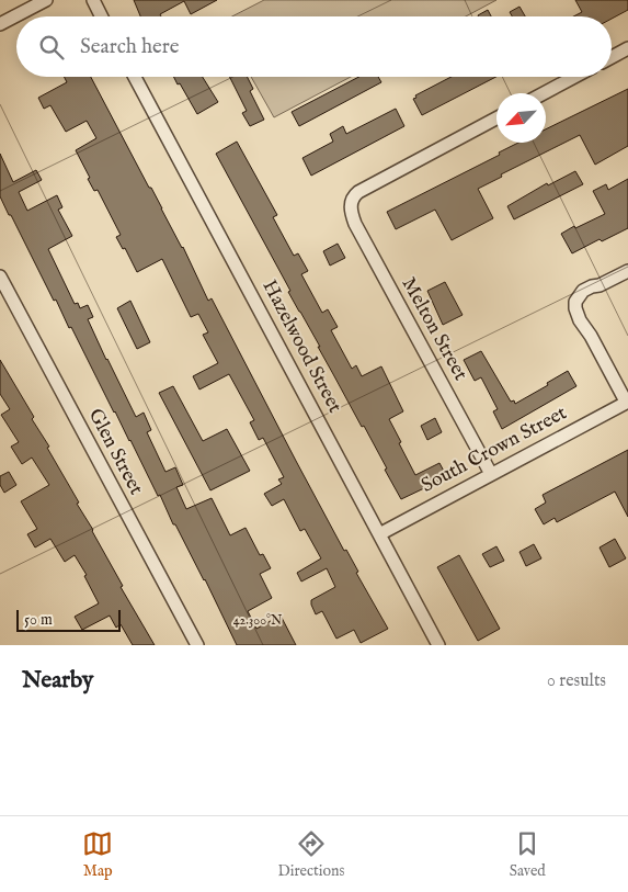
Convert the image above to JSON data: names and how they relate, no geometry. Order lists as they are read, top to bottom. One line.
{"streets":{"street":["Melton Street","Hazelwood Street","South Crown Street","Glen Street"]},"crossings":[["Melton Street","South Crown Street"],["Hazelwood Street","South Crown Street"]],"scale_bar":"50 m","north":"bottom left","page":{"search":"Search here","scale":"50 m","heading":["Nearby","0 results"],"nav":["Map","Directions","Saved"]},"coordinates":["42.300°N"]}
